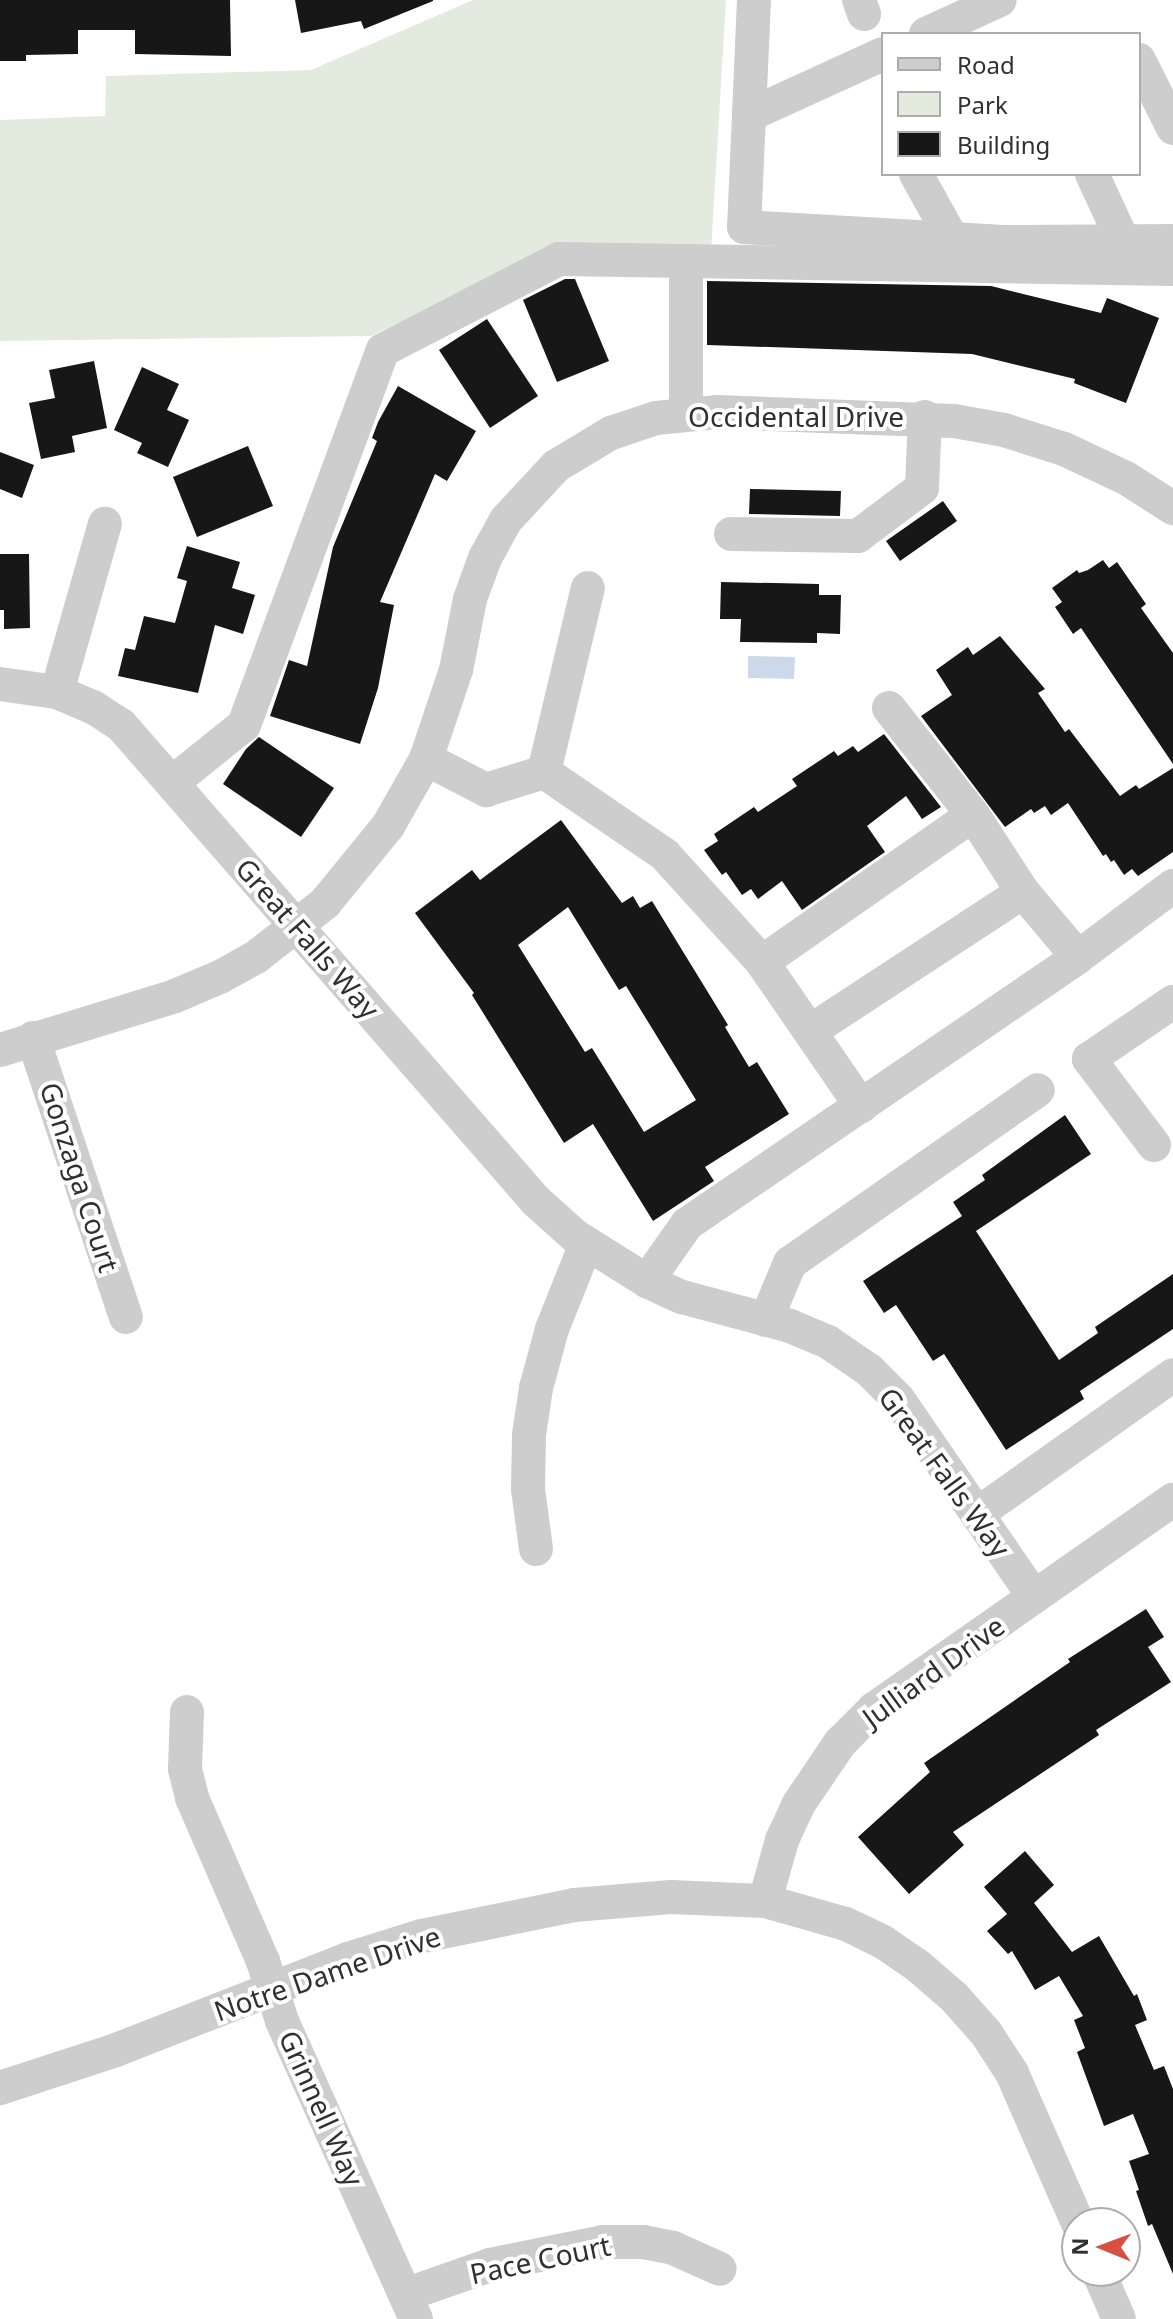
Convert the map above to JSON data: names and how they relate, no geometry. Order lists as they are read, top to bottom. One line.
{"streets":{"street":["Occidental Drive","Great Falls Way","Gonzaga Court","Julliard Drive","Notre Dame Drive","Grinnell Way","Pace Court"]},"crossings":[["Occidental Drive","Great Falls Way"],["Occidental Drive","Gonzaga Court"],["Great Falls Way","Julliard Drive"],["Julliard Drive","Notre Dame Drive"],["Notre Dame Drive","Grinnell Way"],["Grinnell Way","Pace Court"]],"legend":["Road","Park","Building"],"north":"left"}
